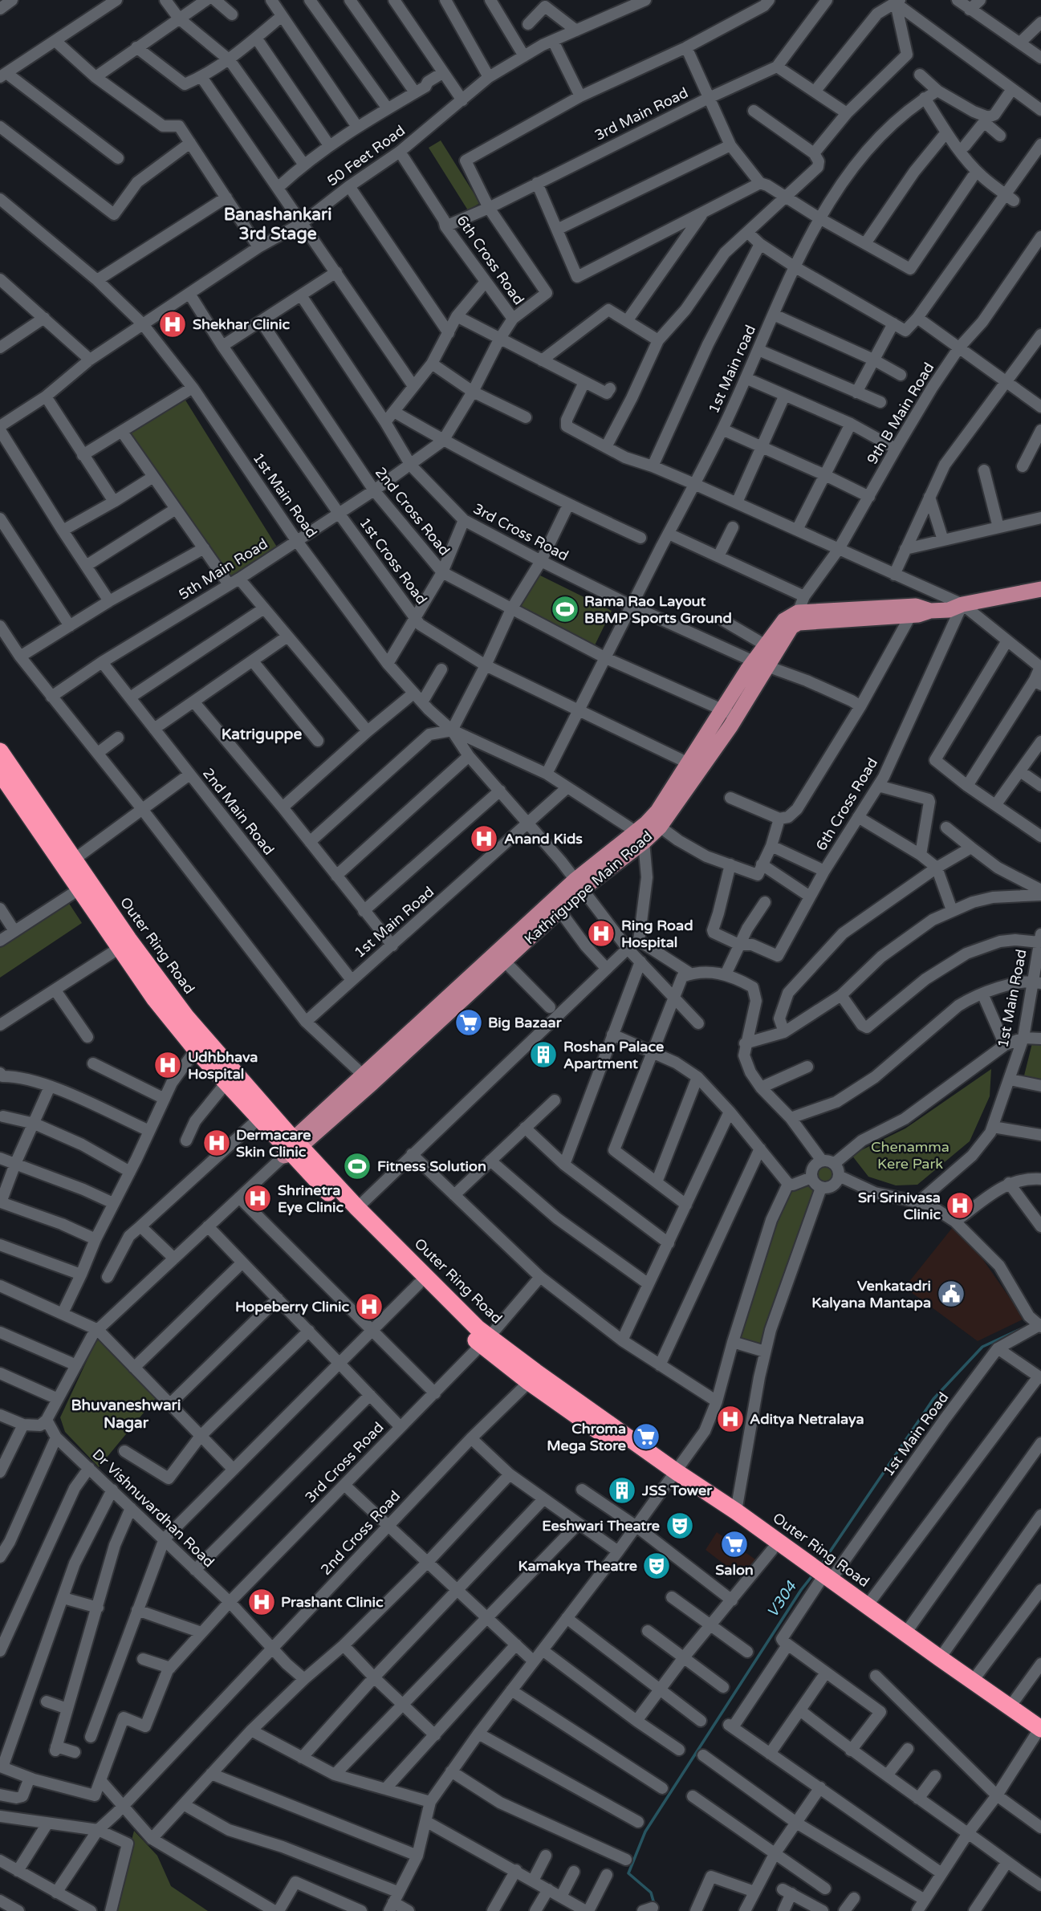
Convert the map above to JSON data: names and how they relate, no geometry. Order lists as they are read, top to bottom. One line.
{"streets":{"highway":["Outer Ring Road"],"main road":["Kathriguppe Main Road"],"street":["3rd Main Road","50 Feet Road","6th Cross Road","1st Main road","9th B Main Road","1st Main Road","2nd Cross Road","3rd Cross Road","1st Cross Road","5th Main Road","2nd Main Road","Dr Vishnuvardhan Road"]},"crossings":[["3rd Main Road","6th Cross Road"],["50 Feet Road","6th Cross Road"],["50 Feet Road","1st Main Road"],["50 Feet Road","1st Cross Road"],["6th Cross Road","3rd Cross Road"],["6th Cross Road","5th Main Road"],["6th Cross Road","Kathriguppe Main Road"],["1st Main road","2nd Cross Road"],["1st Main road","3rd Cross Road"],["1st Main road","1st Cross Road"],["9th B Main Road","Kathriguppe Main Road"],["1st Main Road","5th Main Road"],["1st Main Road","2nd Main Road"],["1st Main Road","Kathriguppe Main Road"],["1st Main Road","Outer Ring Road"],["2nd Cross Road","5th Main Road"],["2nd Cross Road","Kathriguppe Main Road"],["2nd Cross Road","Outer Ring Road"],["2nd Cross Road","Dr Vishnuvardhan Road"],["3rd Cross Road","5th Main Road"],["3rd Cross Road","Kathriguppe Main Road"],["3rd Cross Road","Outer Ring Road"],["3rd Cross Road","Dr Vishnuvardhan Road"],["1st Cross Road","5th Main Road"],["1st Cross Road","Kathriguppe Main Road"],["5th Main Road","2nd Main Road"],["Kathriguppe Main Road","Outer Ring Road"]],"districts":["Banashankari 3rd Stage","Katriguppe","Bhuvaneshwari Nagar"],"water":["V304"],"parks":["Chenamma Kere Park"],"places":{"hospital":["Shekhar Clinic","Anand Kids","Ring Road Hospital","Udhbhava Hospital","Dermacare Skin Clinic","Shrinetra Eye Clinic","Sri Srinivasa Clinic","Hopeberry Clinic","Aditya Netralaya","Prashant Clinic"],"sports":["Rama Rao Layout BBMP Sports Ground","Fitness Solution"],"supermarket":["Big Bazaar","Chroma Mega Store","Salon"],"building":["Roshan Palace Apartment","JSS Tower"],"public building":["Venkatadri Kalyana Mantapa"],"theatre":["Eeshwari Theatre","Kamakya Theatre"]}}
